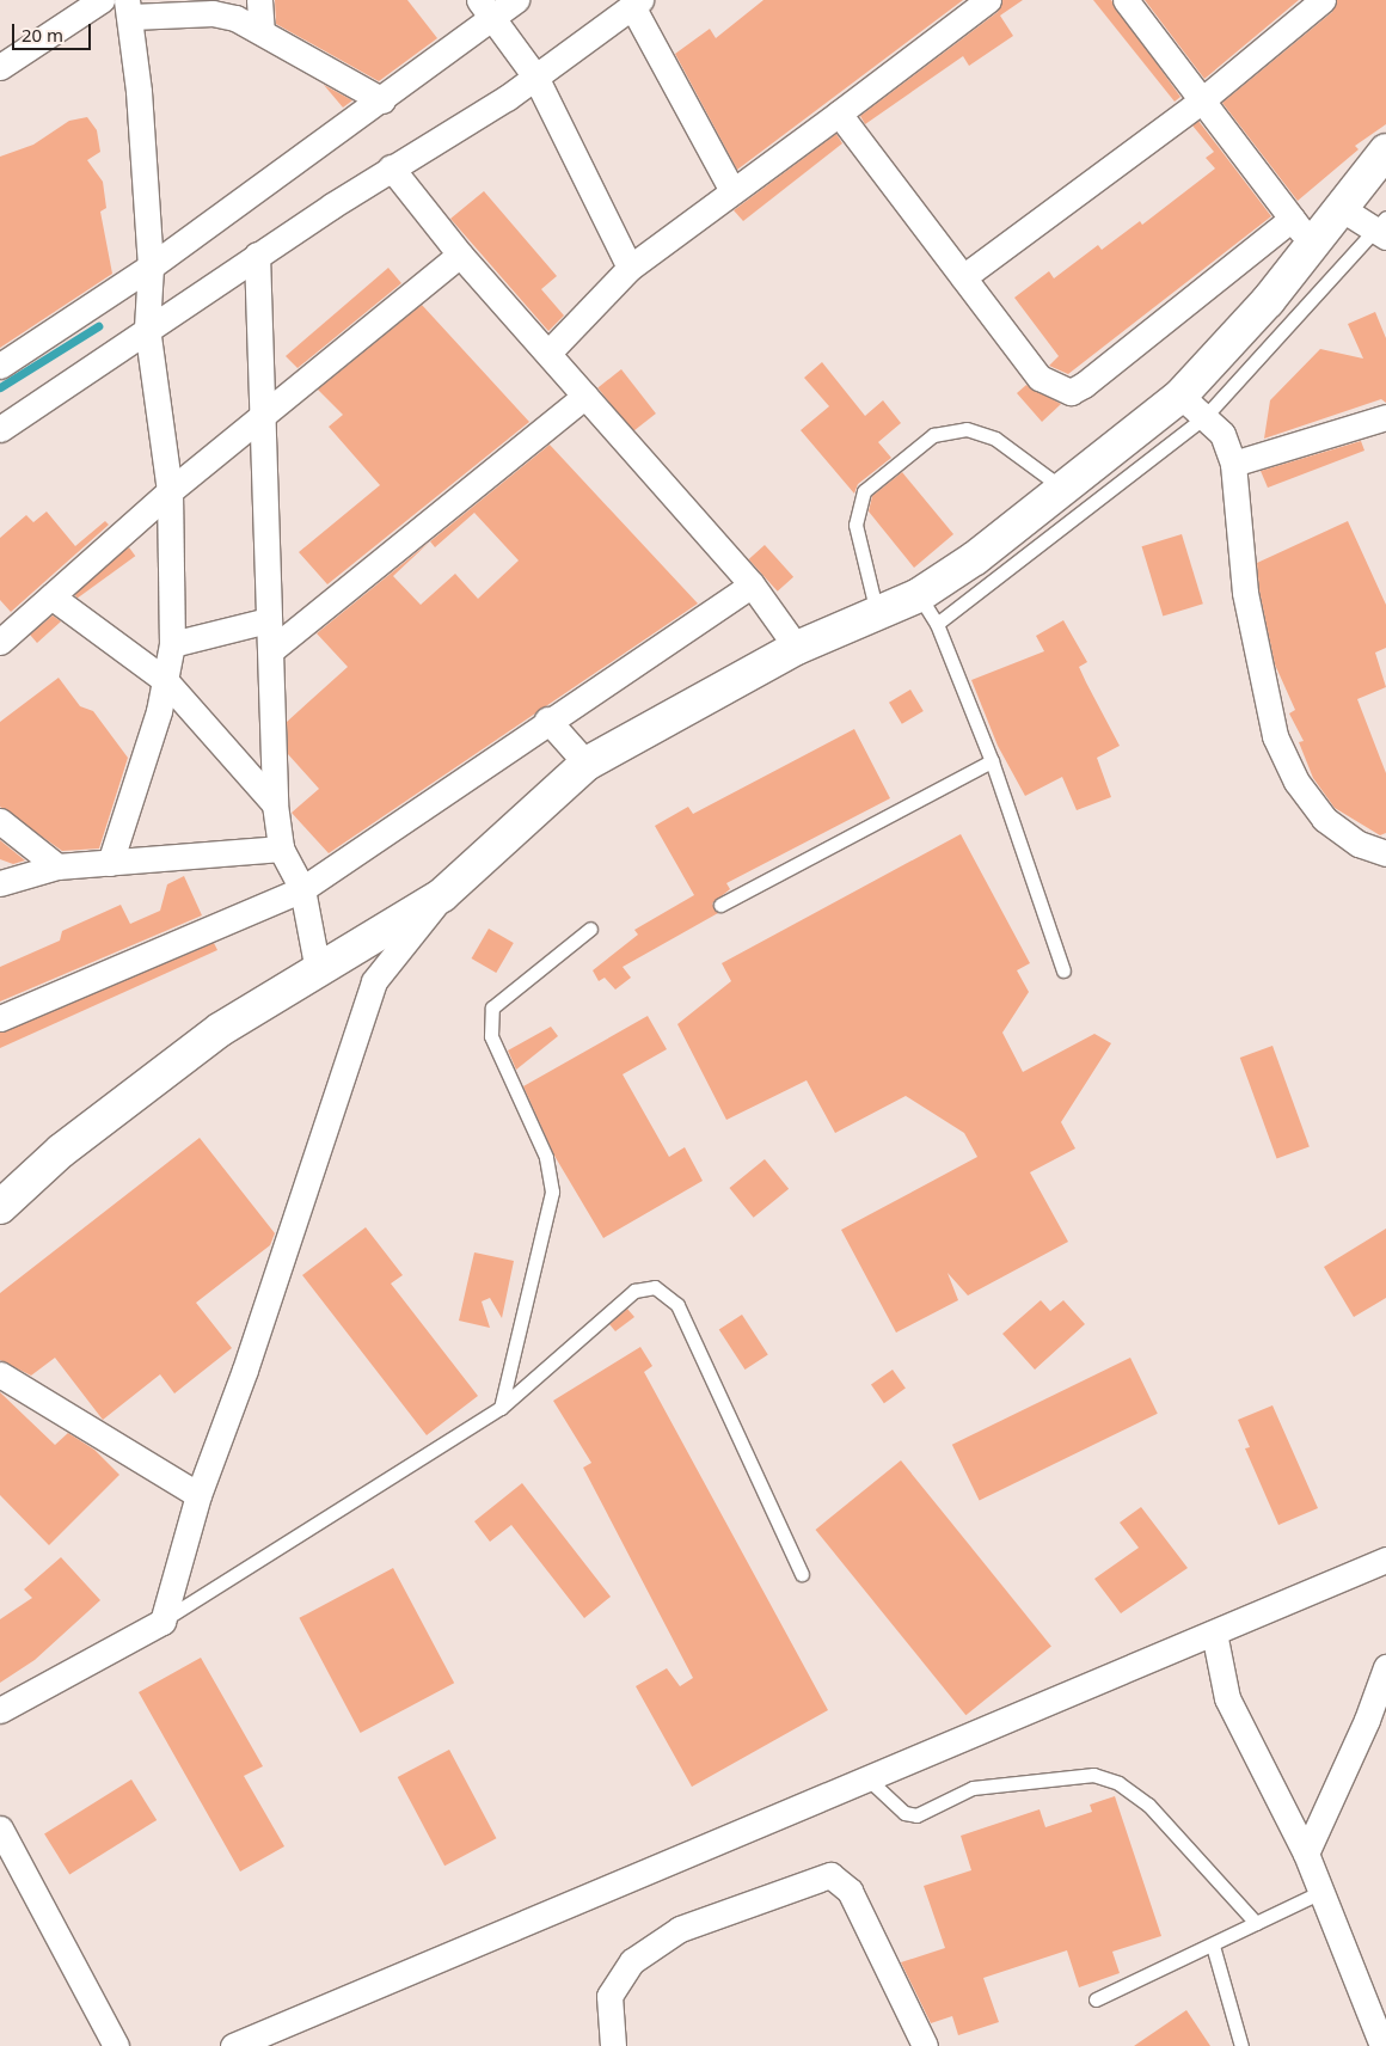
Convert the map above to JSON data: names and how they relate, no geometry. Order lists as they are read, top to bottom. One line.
{"scale_bar":"20 m"}
